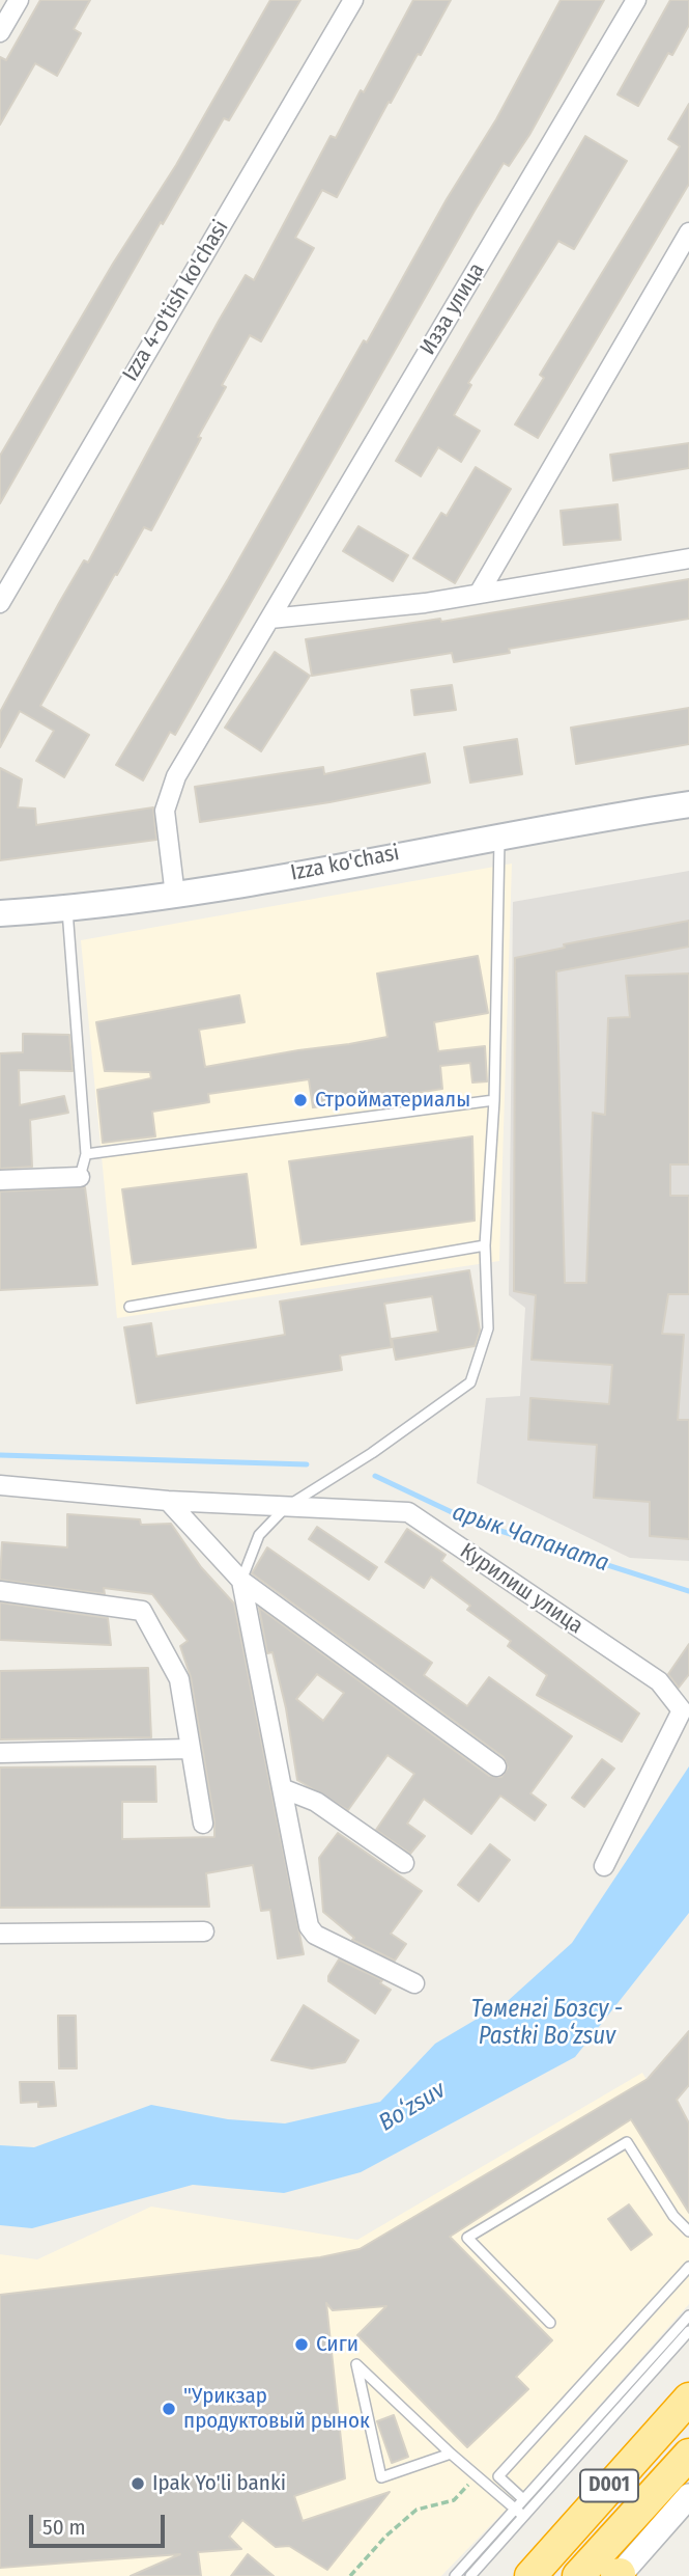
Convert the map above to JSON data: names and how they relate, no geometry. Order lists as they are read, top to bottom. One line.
{"streets":{"highway":["D001"],"main road":["Izza ko'chasi"],"street":["Izza 4-o'tish ko'chasi","Изза улица","Курилиш улица"]},"crossings":[["Изза улица","Izza ko'chasi"]],"water":["арык Чапаната","Төменгі Бозсу - Pastki Boʻzsuv","Boʻzsuv"],"places":["Стройматериалы","Сиги","\"Урикзар продуктовый рынок","Ipak Yo'li banki"],"scale_bar":"50 m"}
